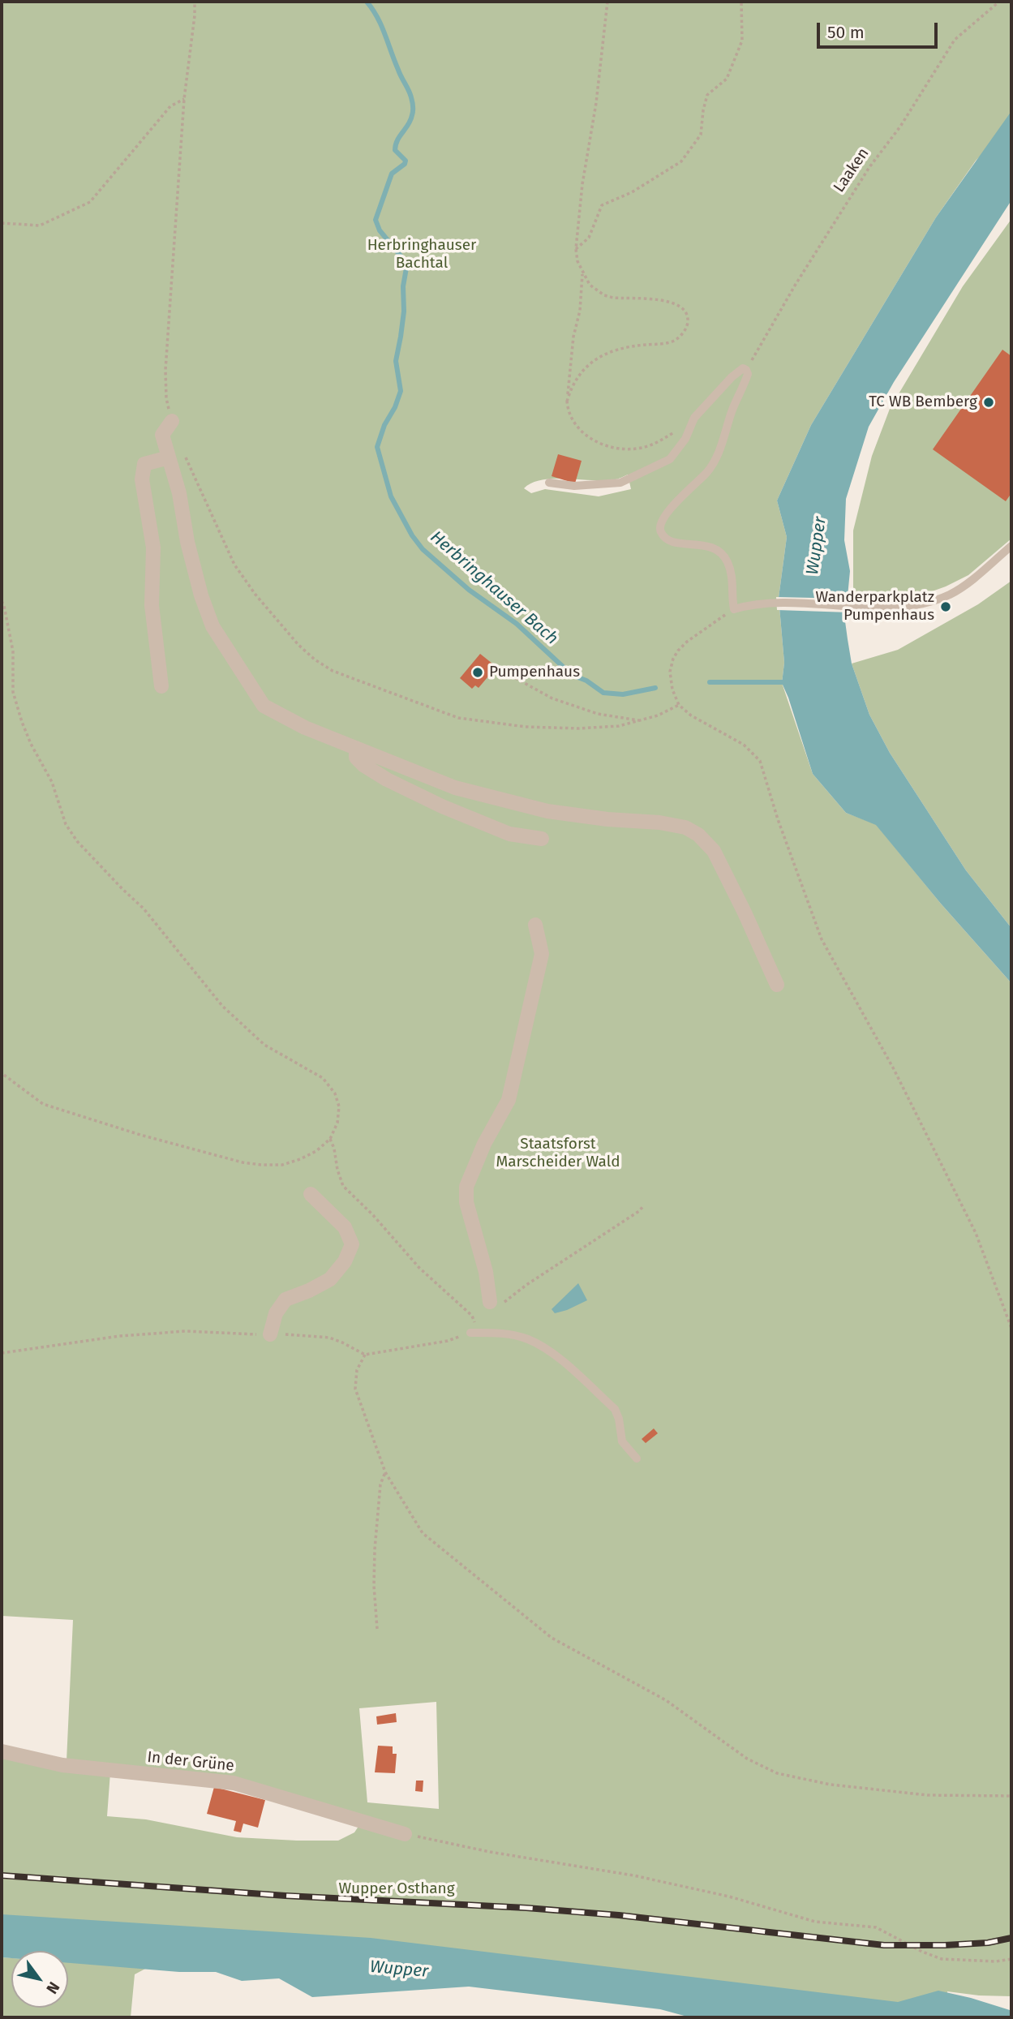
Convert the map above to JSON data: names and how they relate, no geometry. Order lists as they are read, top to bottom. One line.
{"streets":{"street":["In der Grüne"],"path":["Laaken"]},"water":["Wupper","Herbringhauser Bach"],"parks":["Herbringhauser Bachtal","Staatsforst Marscheider Wald","Wupper Osthang"],"places":["TC WB Bemberg","Wanderparkplatz Pumpenhaus","Pumpenhaus"],"scale_bar":"50 m","north":"bottom right"}
